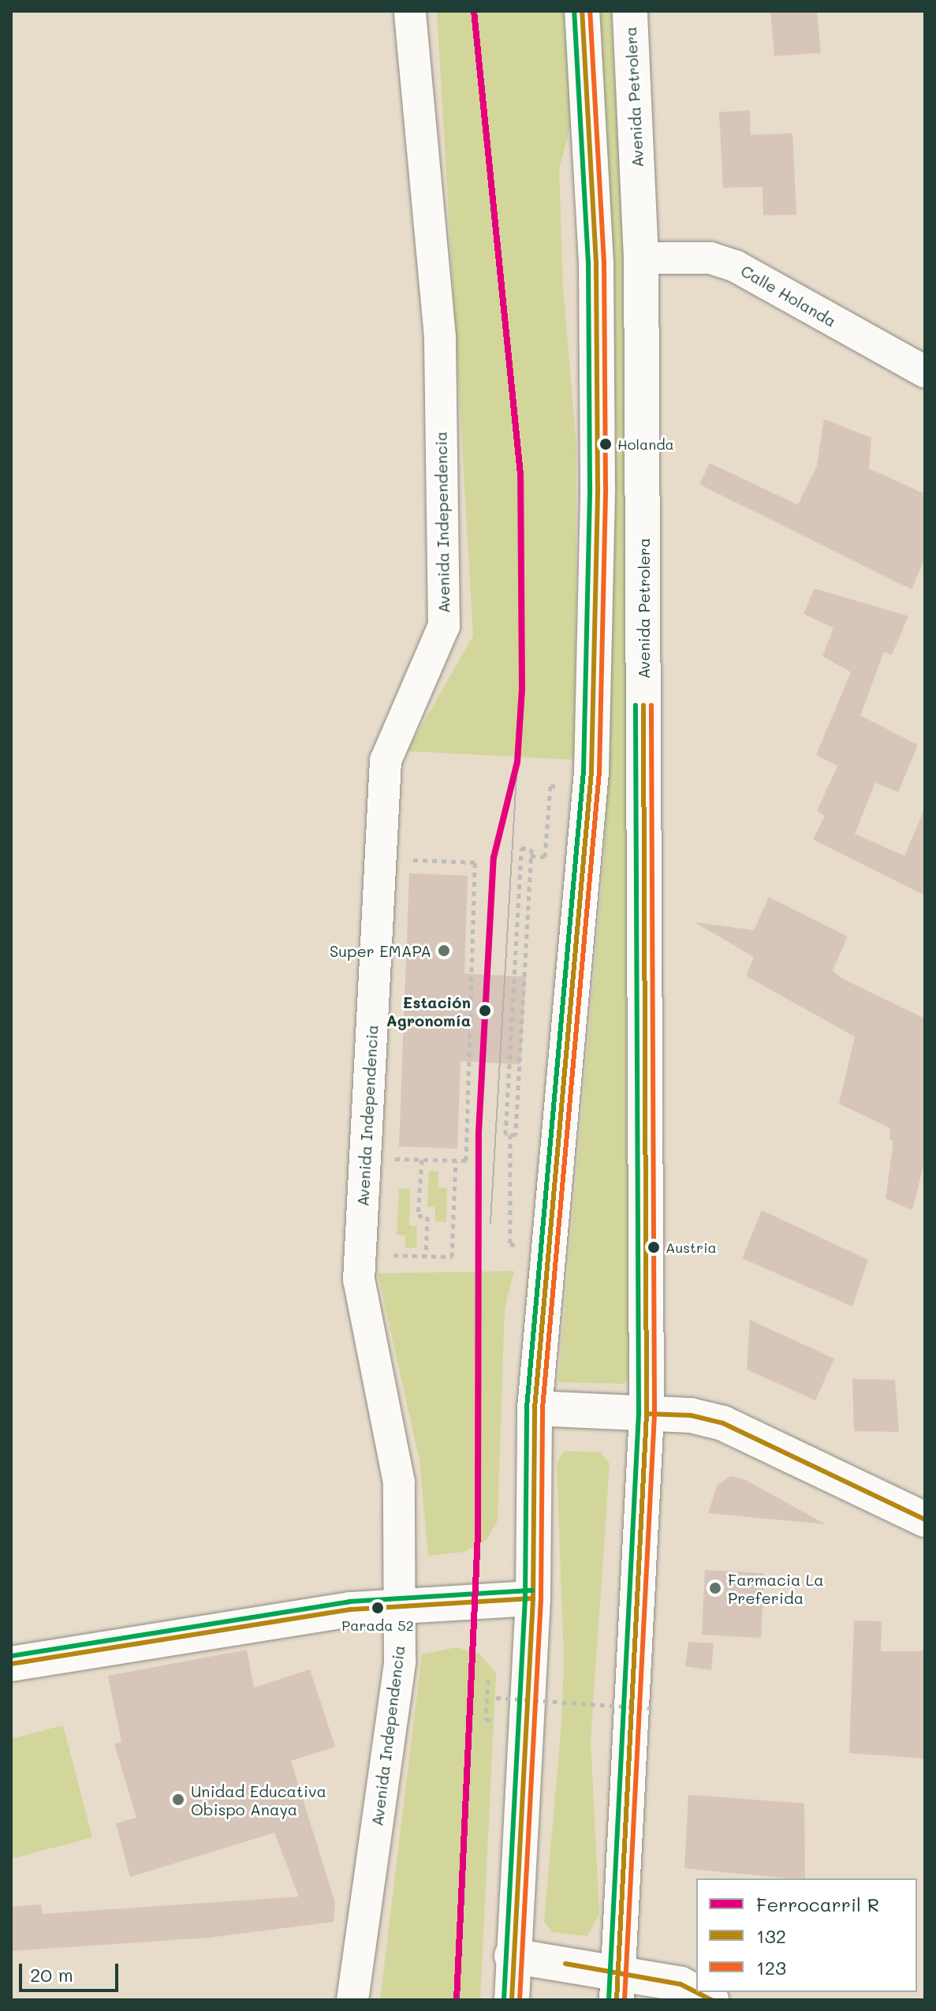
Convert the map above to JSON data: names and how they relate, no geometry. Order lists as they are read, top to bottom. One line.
{"streets":{"main road":["Avenida Petrolera"],"street":["Calle Holanda","Avenida Independencia"]},"crossings":[["Avenida Petrolera","Calle Holanda"]],"places":["Holanda","Super EMAPA","Estación Agronomía","Austria","Farmacia La Preferida","Parada 52","Unidad Educativa Obispo Anaya"],"lines":["rail line R","transit line 132","transit line 123"],"legend":["Ferrocarril R","132","123"],"scale_bar":"20 m"}
